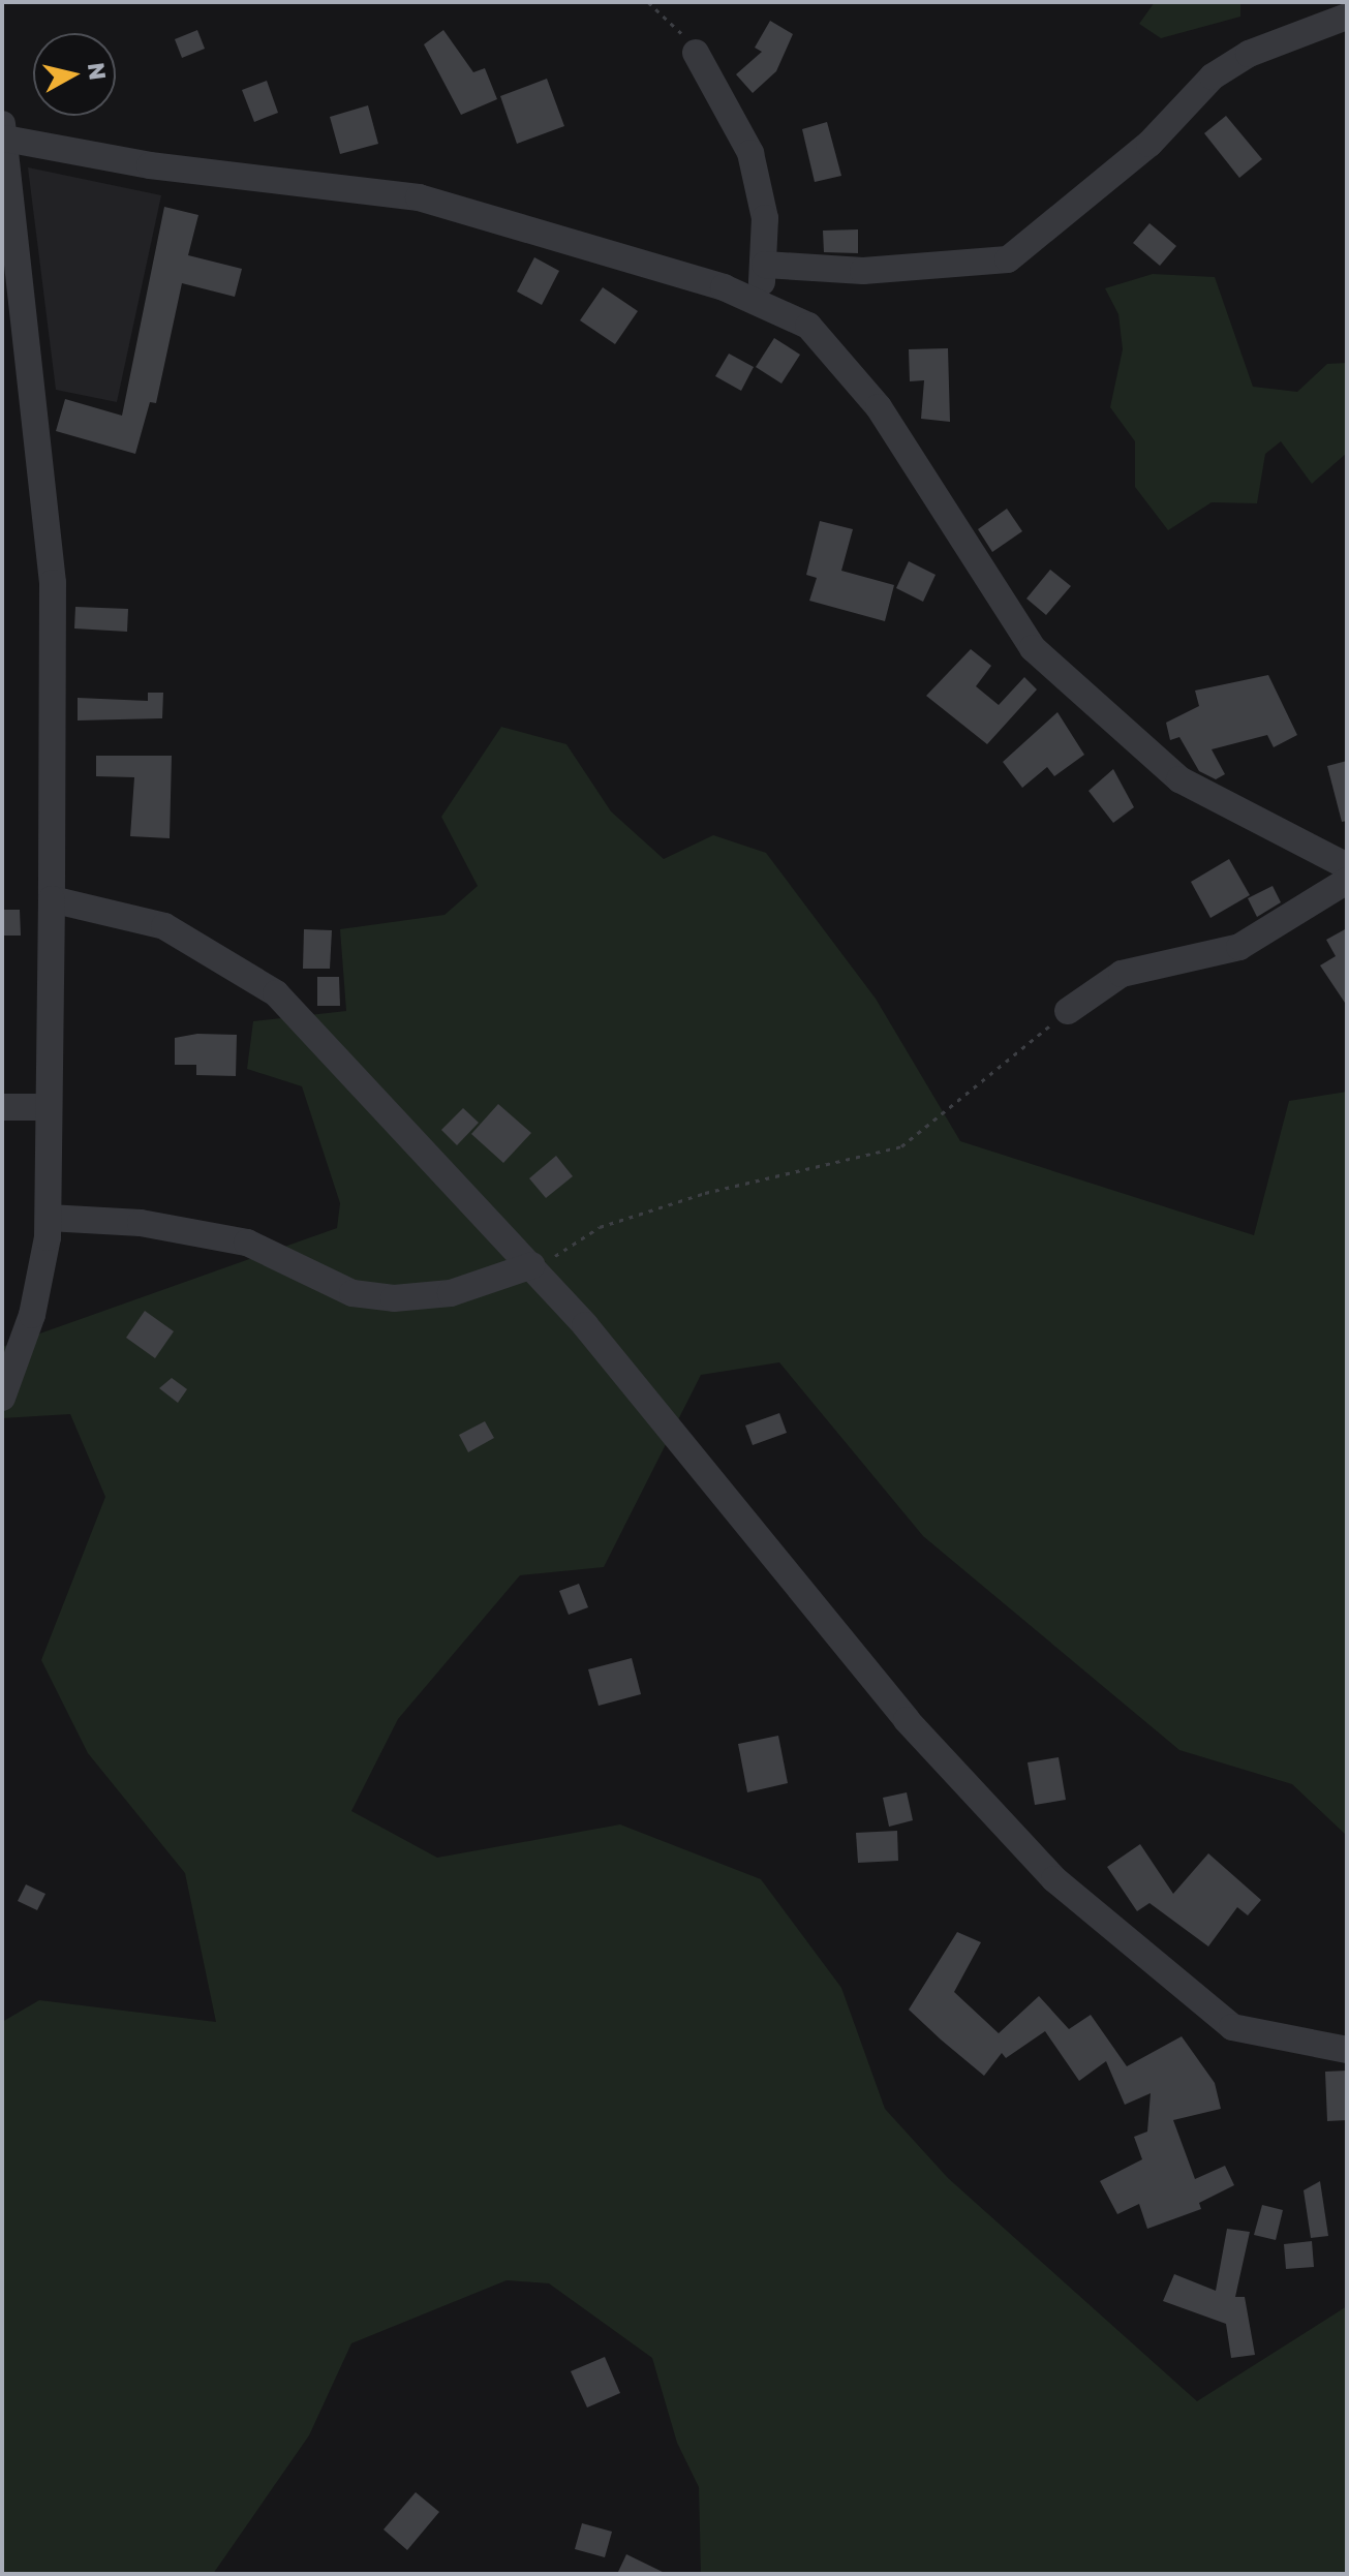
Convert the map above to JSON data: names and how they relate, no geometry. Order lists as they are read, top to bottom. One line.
{"north":"right"}
